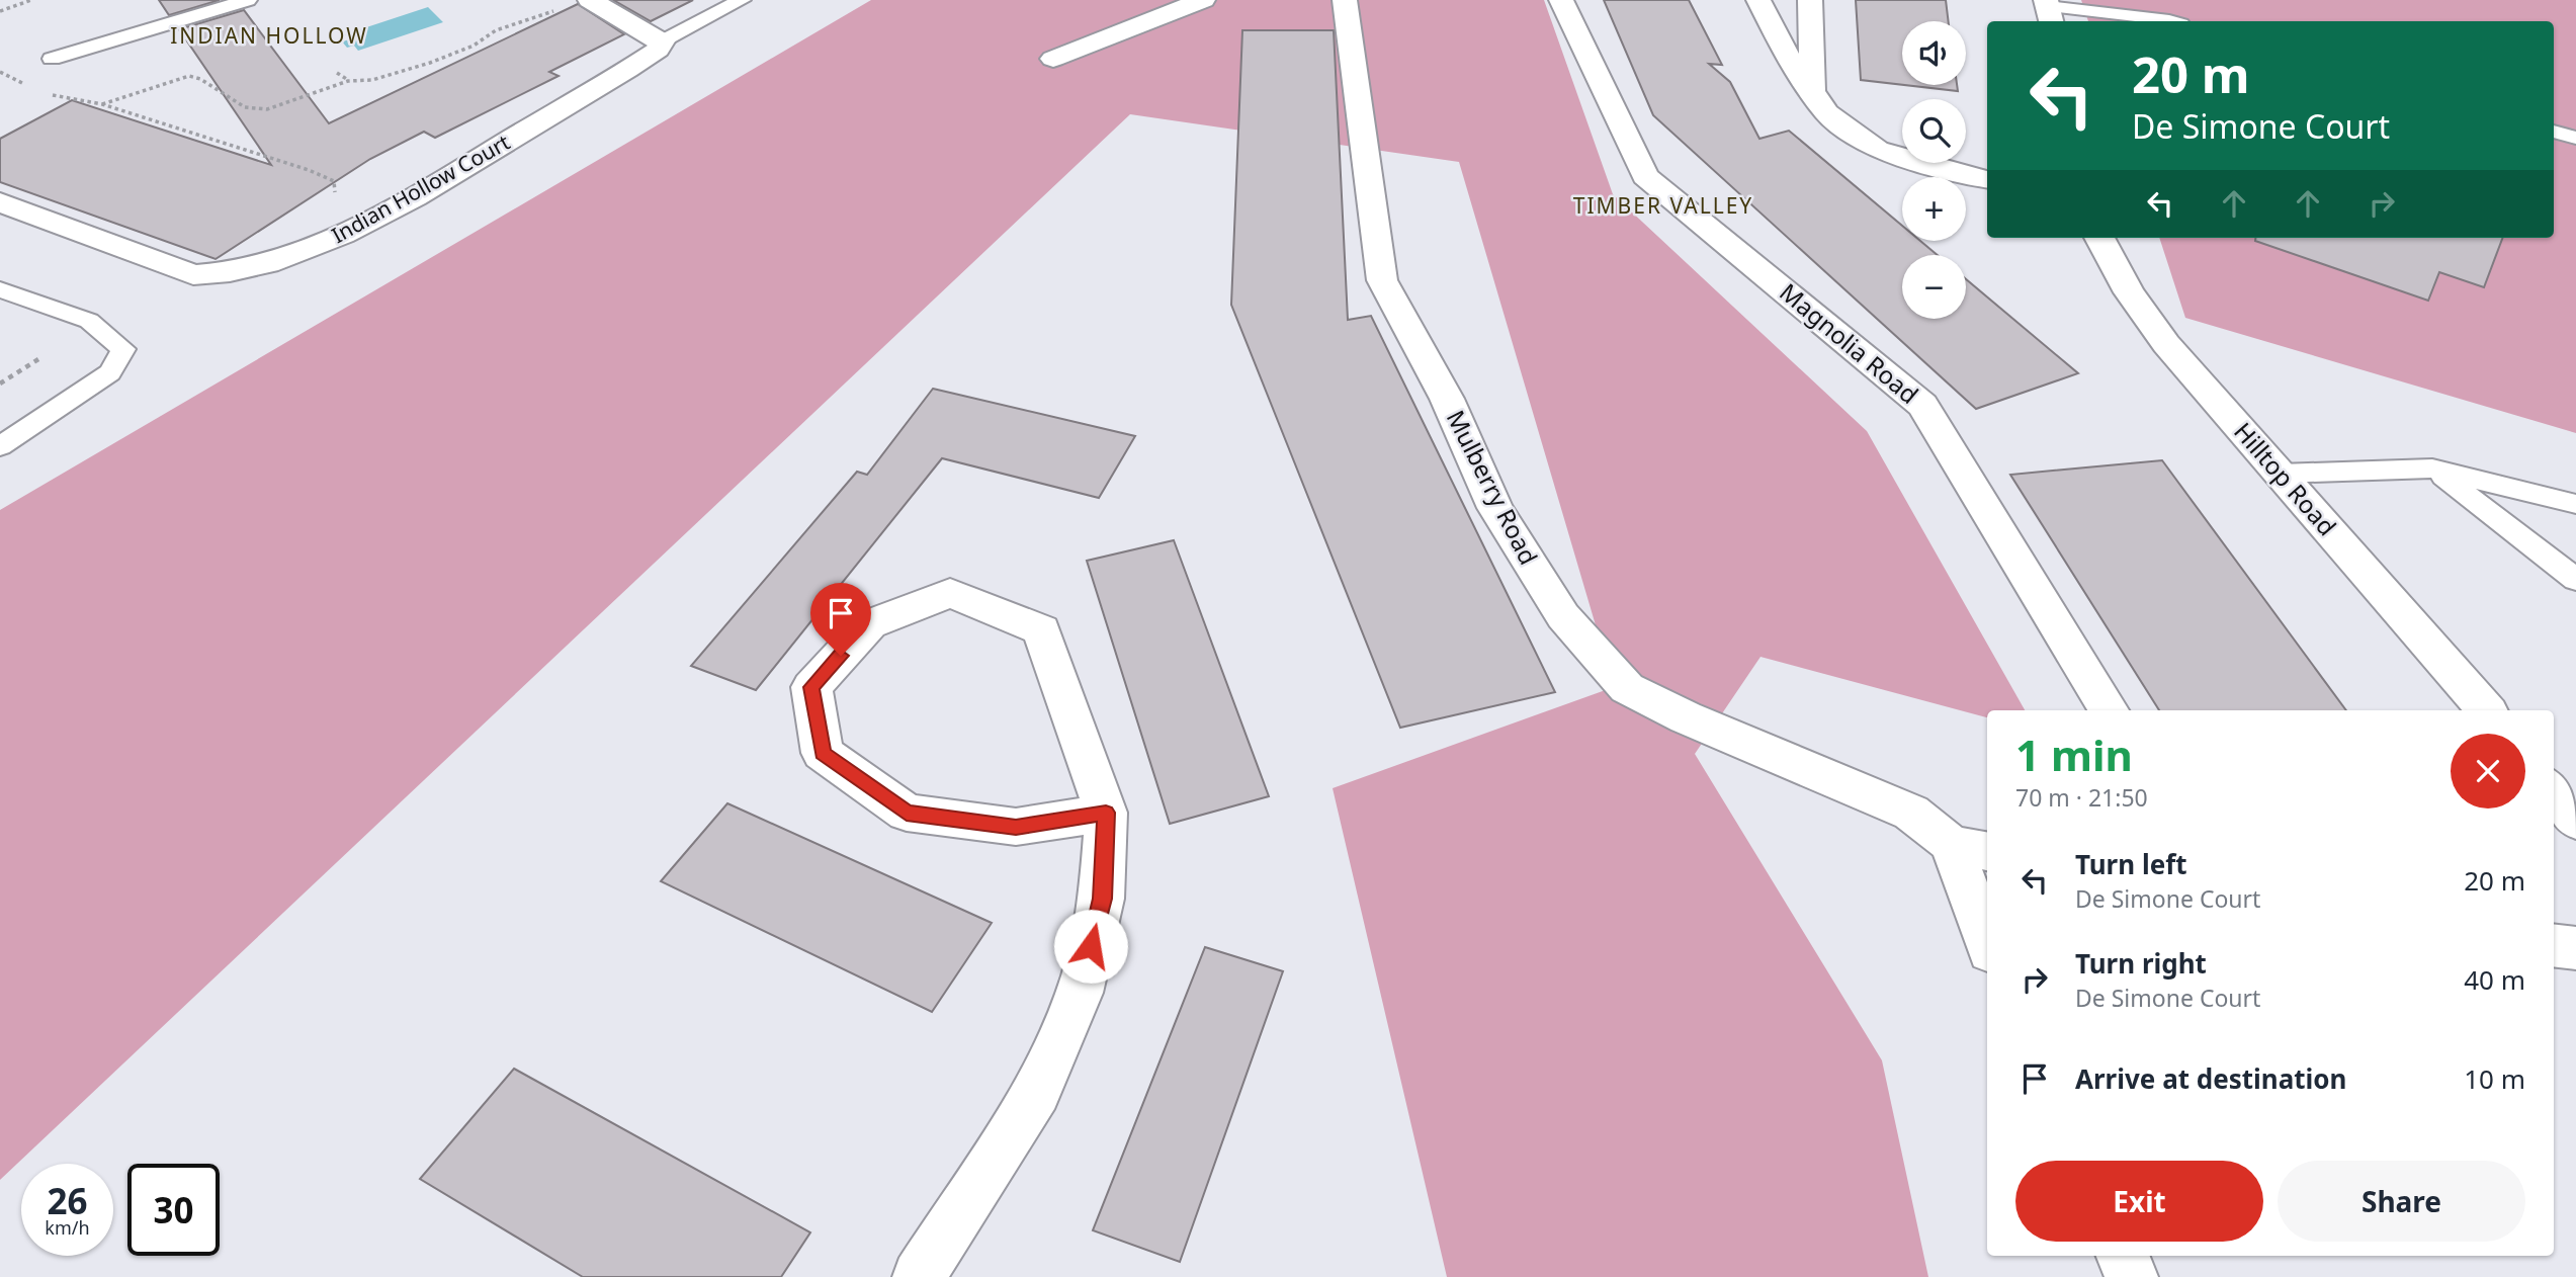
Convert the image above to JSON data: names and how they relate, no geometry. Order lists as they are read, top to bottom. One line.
{"streets":{"street":["Indian Hollow Court","Magnolia Road","Hilltop Road","Mulberry Road"]},"districts":["INDIAN HOLLOW","TIMBER VALLEY"],"page":{"map_buttons":["+","−"],"turn":["20 m","De Simone Court"],"heading":["1 min","70 m · 21:50"],"list":[{"name":"Turn left","note":"De Simone Court","value":"20 m"},{"name":"Turn right","note":"De Simone Court","value":"40 m"},{"name":"Arrive at destination","value":"10 m"}],"buttons":["Exit","Share"],"speed":"26 km/h","limit":"30"}}
